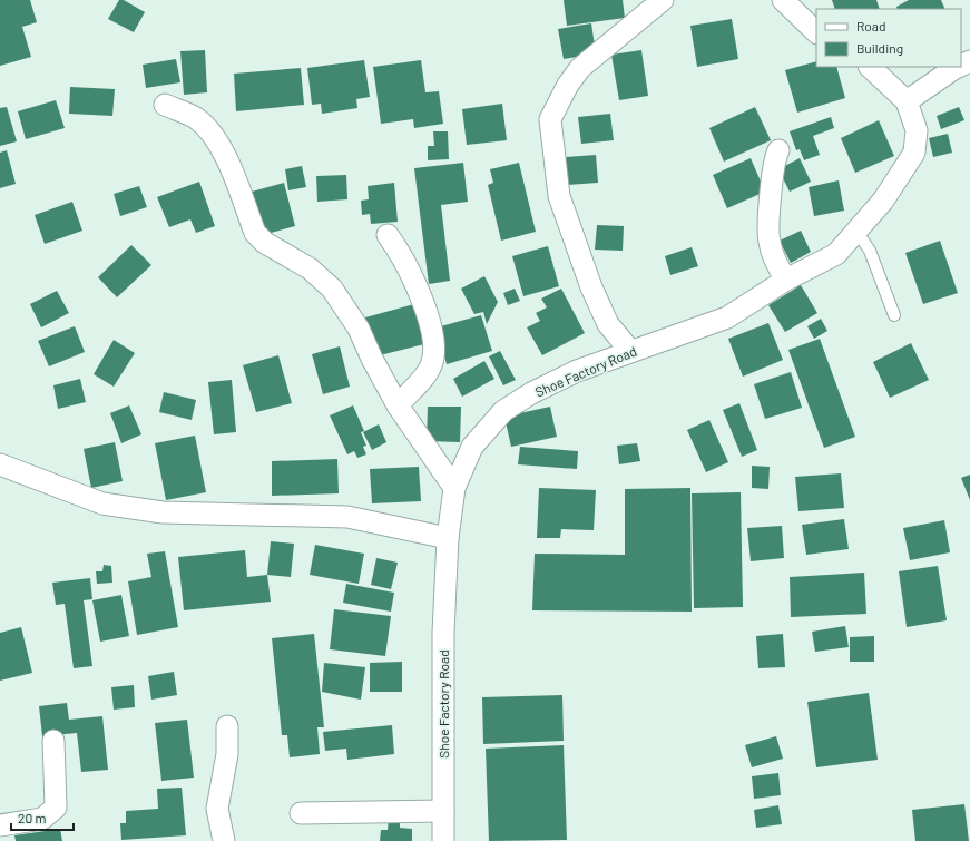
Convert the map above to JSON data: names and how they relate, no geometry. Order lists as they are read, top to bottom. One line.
{"streets":{"street":["Shoe Factory Road"]},"legend":["Road","Building"],"scale_bar":"20 m"}
